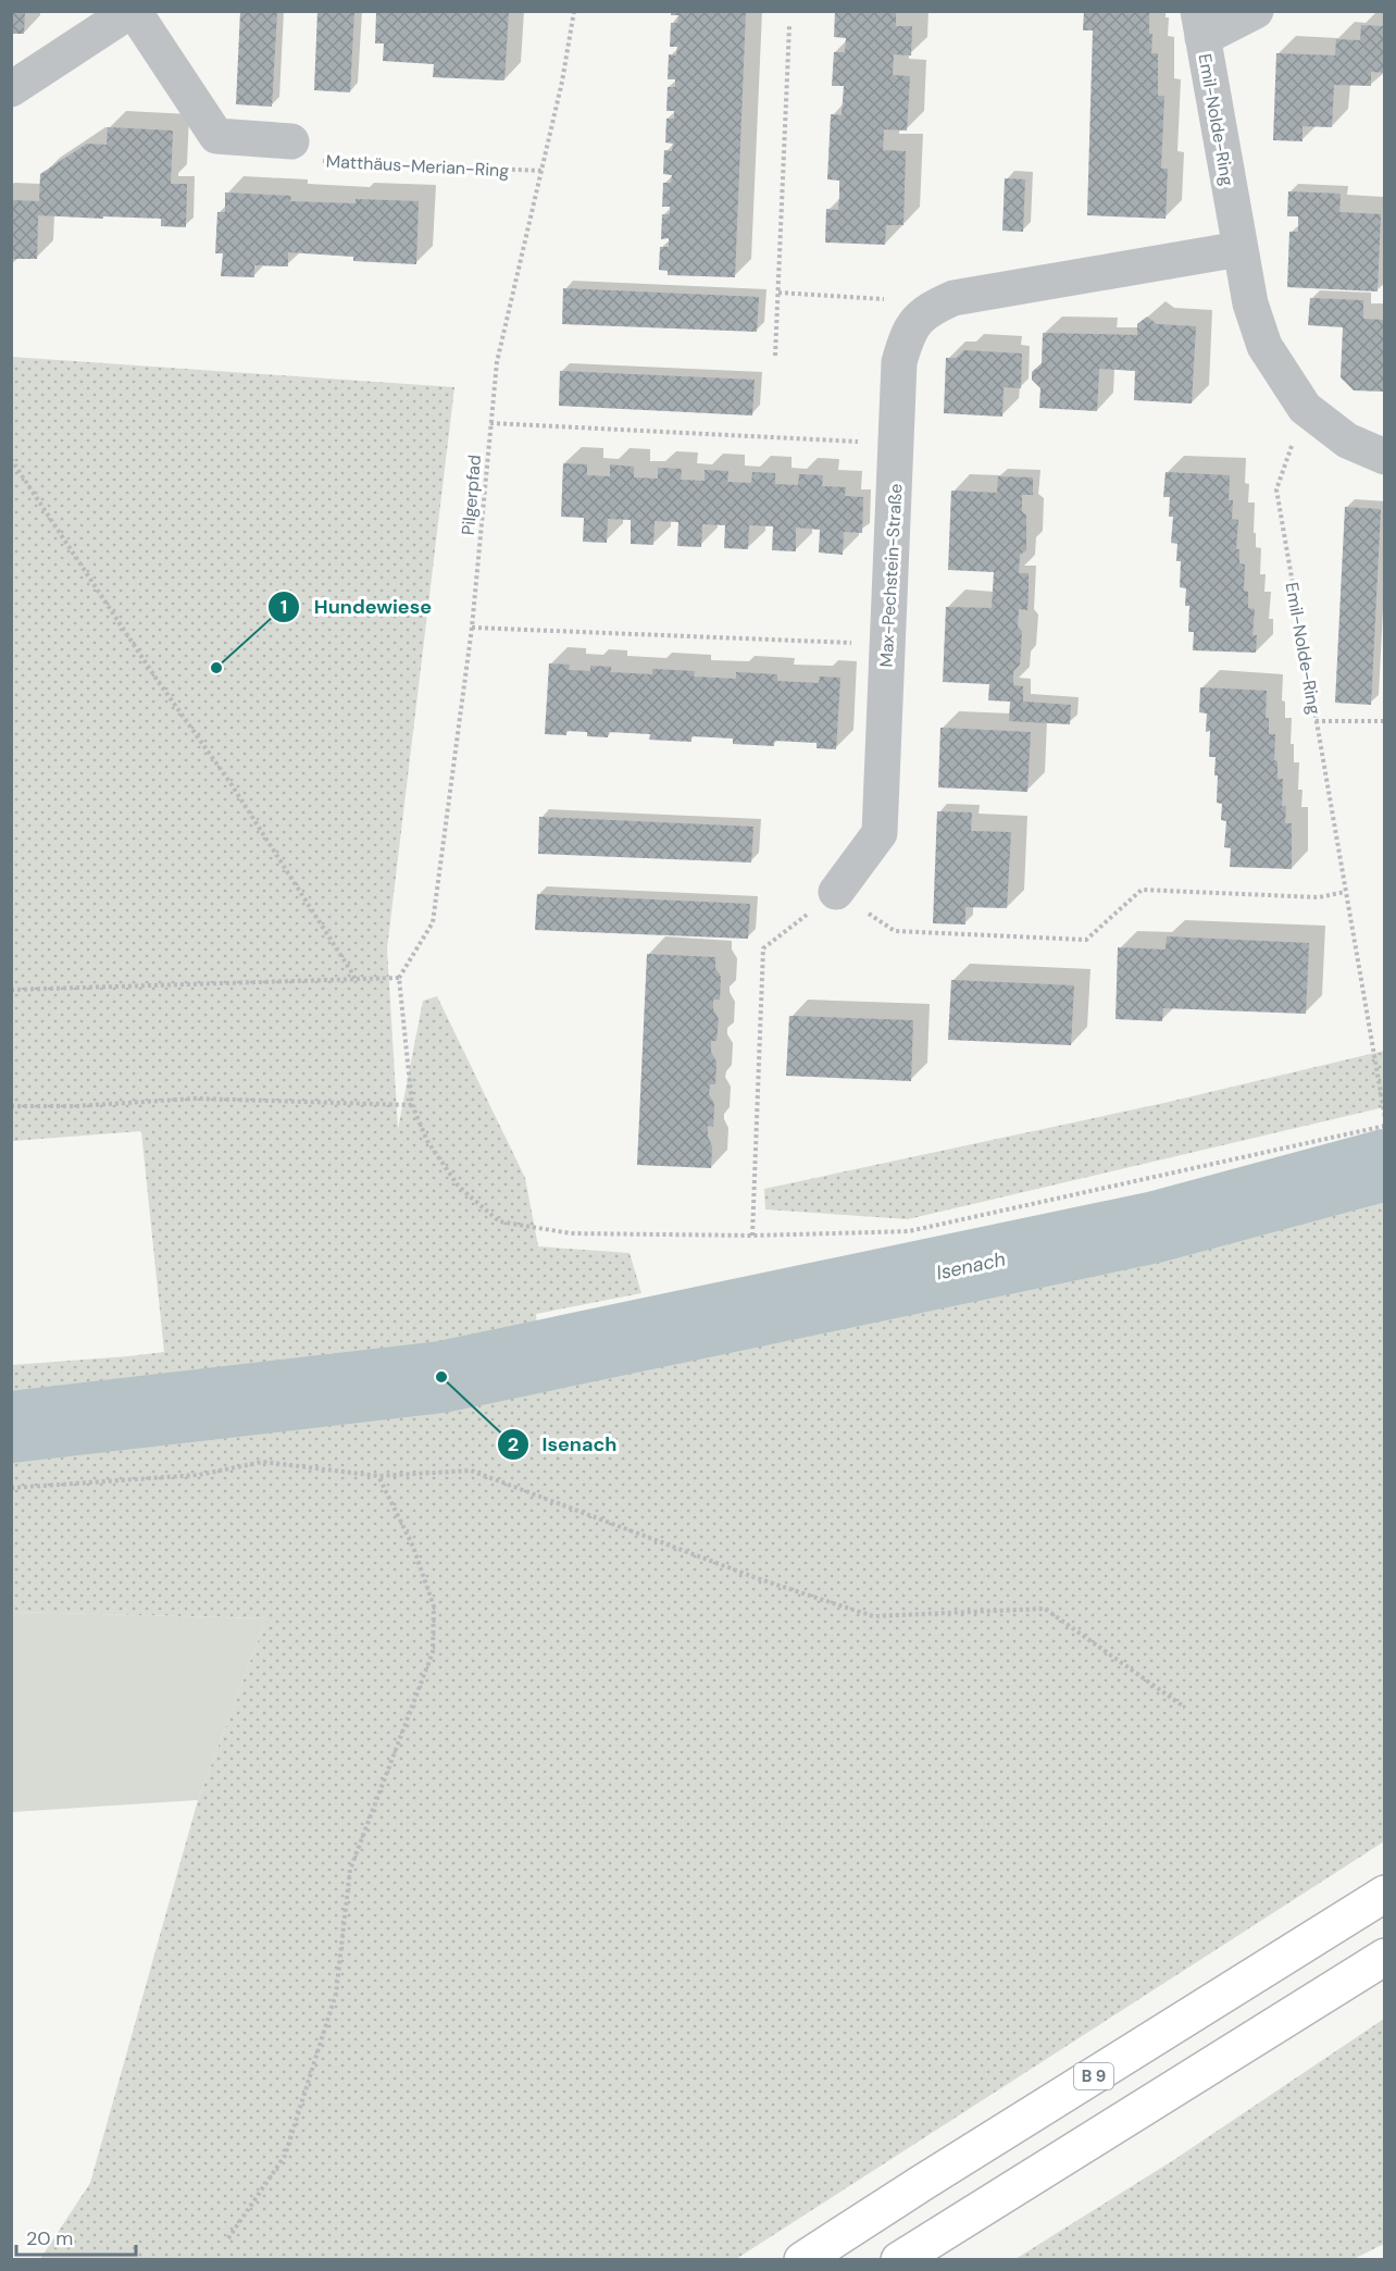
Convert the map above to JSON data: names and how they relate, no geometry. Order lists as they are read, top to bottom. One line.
{"streets":{"highway":["B 9"],"street":["Emil-Nolde-Ring","Max-Pechstein-Straße"],"path":["Matthäus-Merian-Ring","Pilgerpfad"]},"crossings":[["Emil-Nolde-Ring","Max-Pechstein-Straße"],["Matthäus-Merian-Ring","Pilgerpfad"]],"water":["Isenach"],"places":["Hundewiese","Isenach"],"scale_bar":"20 m"}
